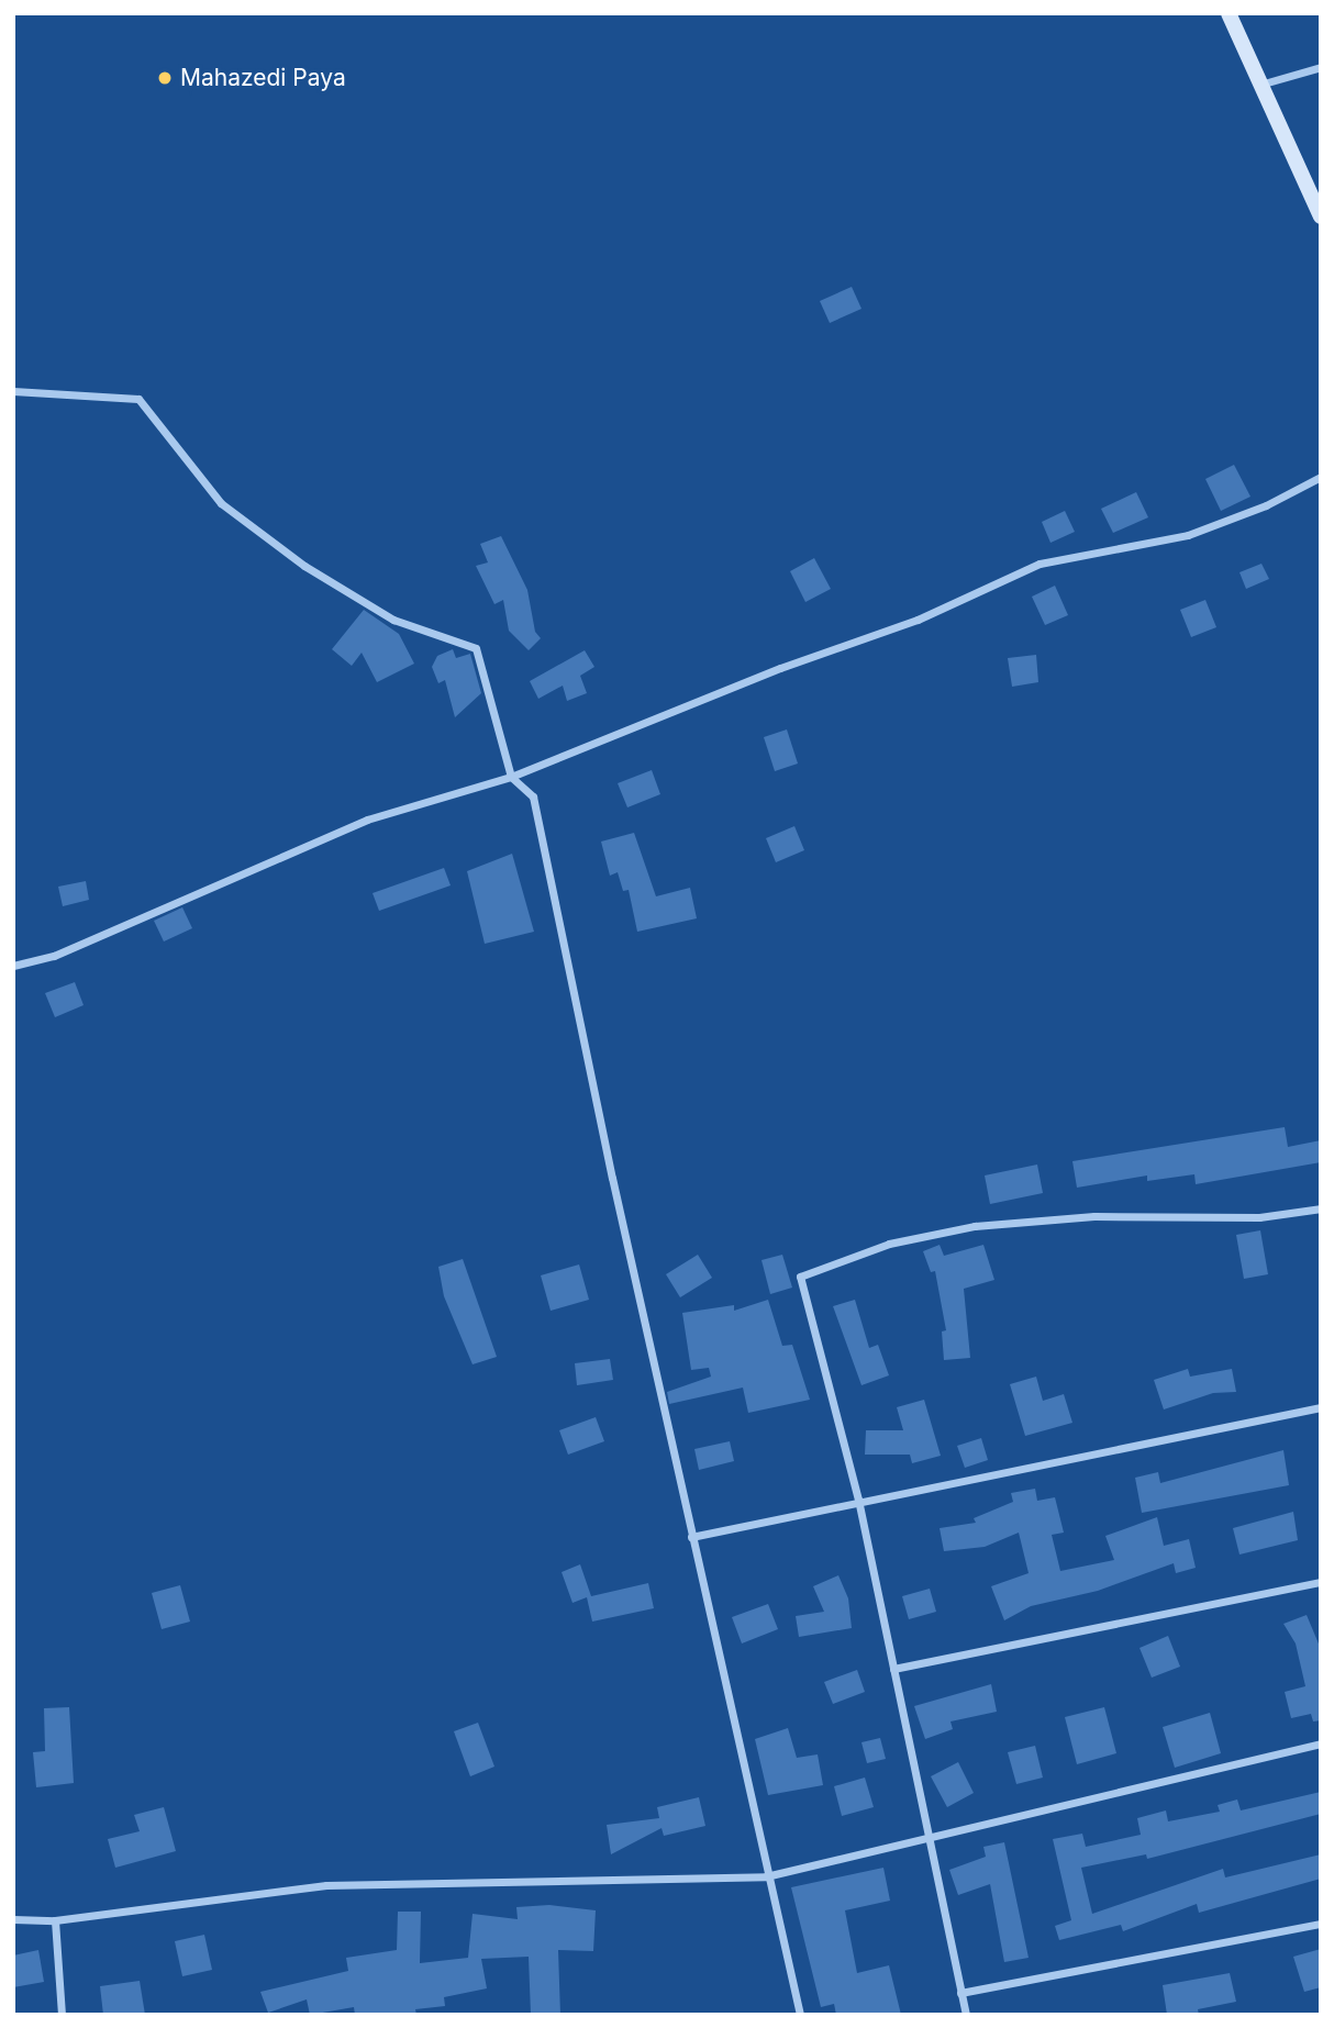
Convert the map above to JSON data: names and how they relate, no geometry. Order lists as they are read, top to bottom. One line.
{"places":["Mahazedi Paya"]}
